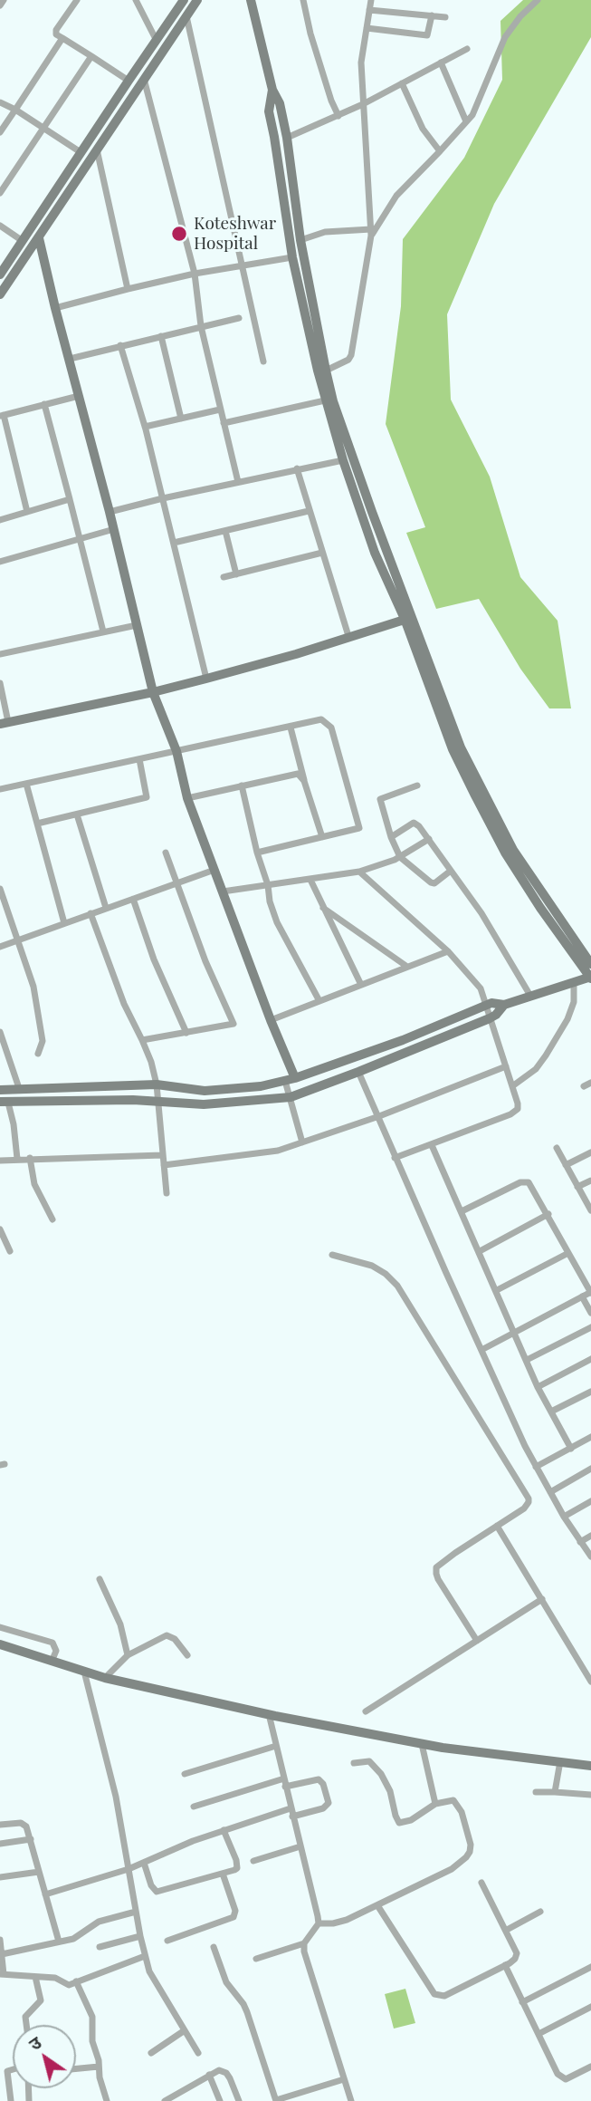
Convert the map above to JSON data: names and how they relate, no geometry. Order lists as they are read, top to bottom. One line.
{"places":["Koteshwar Hospital"],"north":"top left"}
